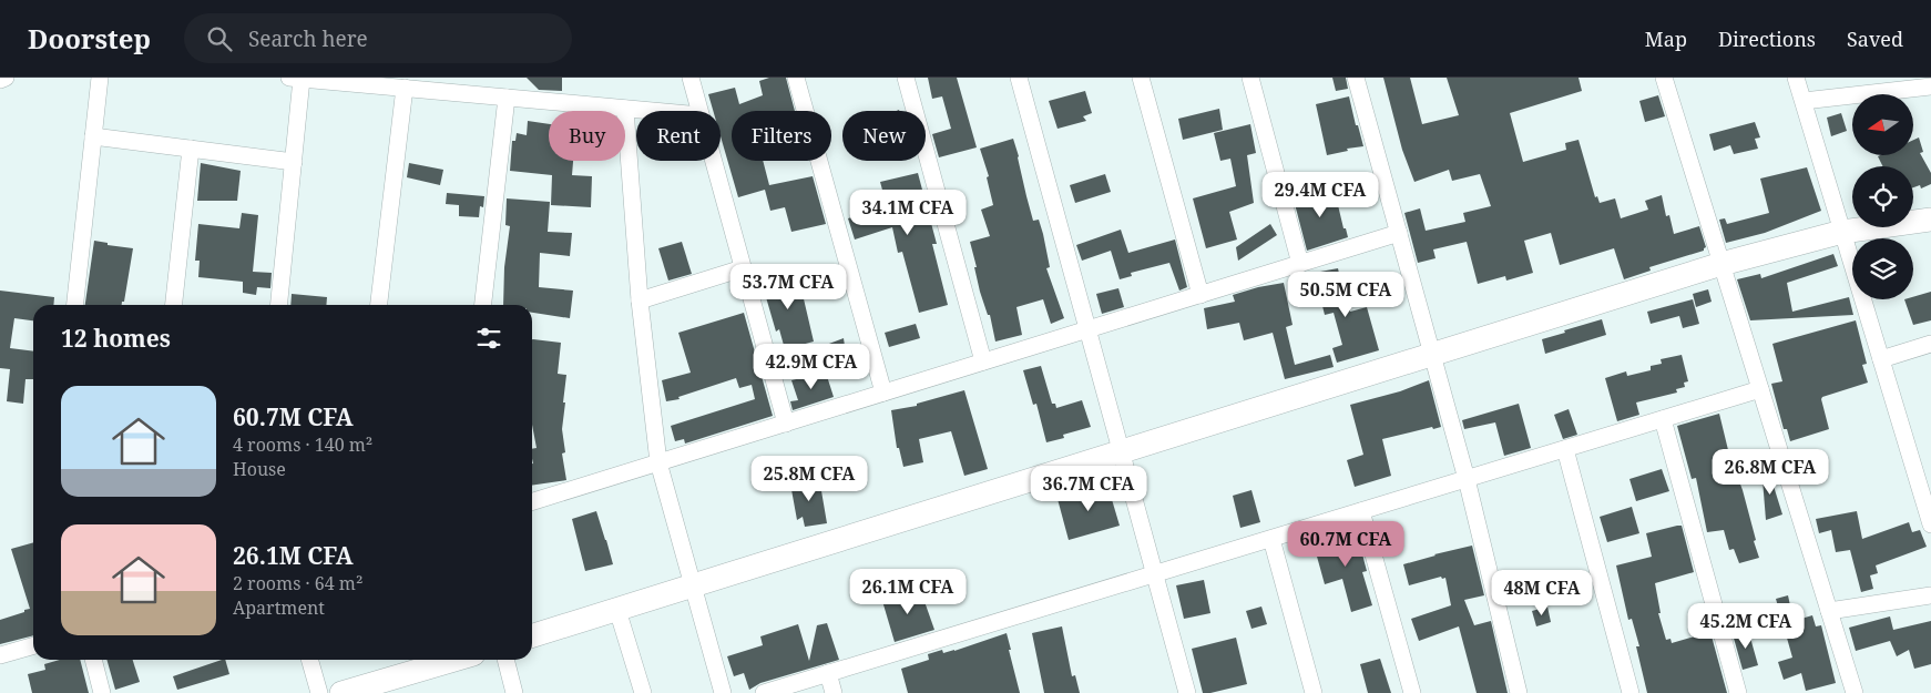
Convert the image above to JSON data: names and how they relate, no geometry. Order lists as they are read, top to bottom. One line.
{"north":"left","page":{"header":"Doorstep","search":"Search here","nav":["Map","Directions","Saved"],"chip":["Buy","Rent","Filters","New"],"price":["29.4M CFA","34.1M CFA","53.7M CFA","50.5M CFA","42.9M CFA","26.8M CFA","25.8M CFA","36.7M CFA","60.7M CFA","26.1M CFA","48M CFA","45.2M CFA"],"heading":"12 homes","list":[{"name":"60.7M CFA","note":"4 rooms · 140 m² · House"},{"name":"26.1M CFA","note":"2 rooms · 64 m² · Apartment"}]}}
